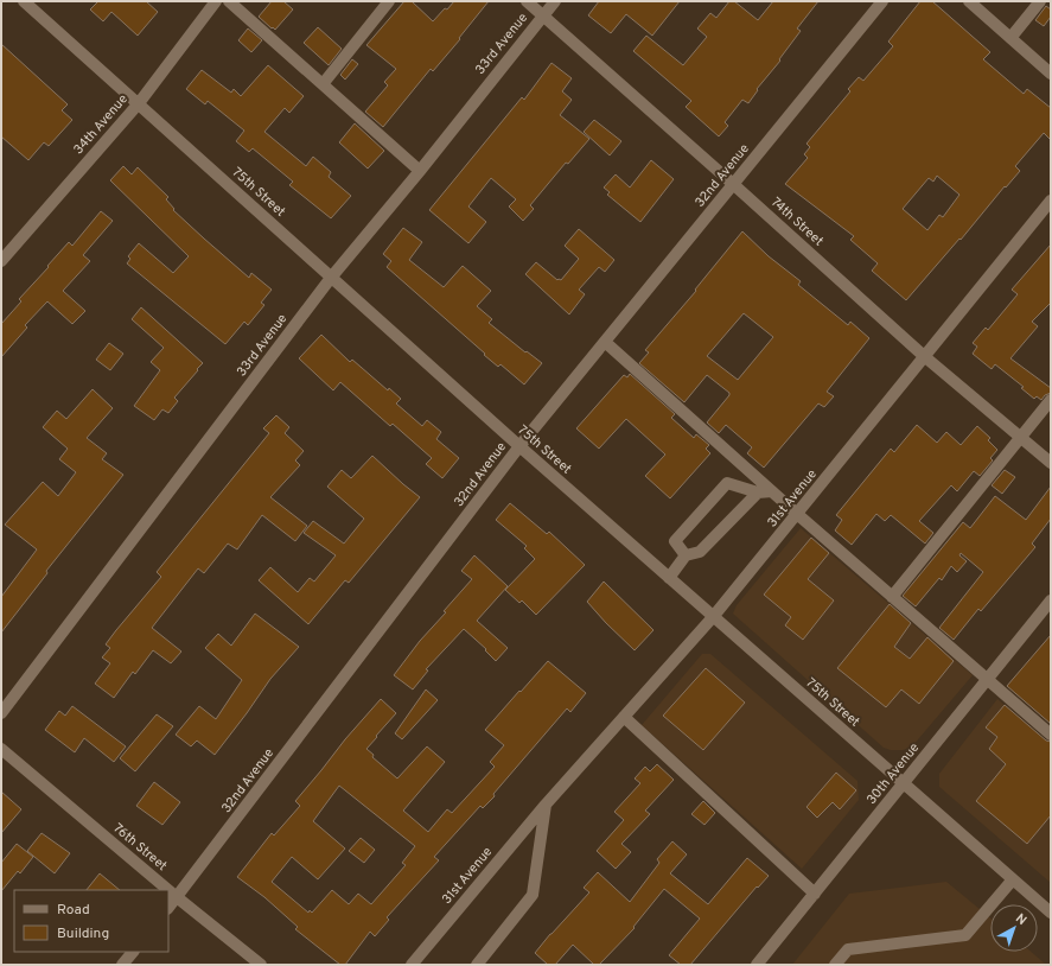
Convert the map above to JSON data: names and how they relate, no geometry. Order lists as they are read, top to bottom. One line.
{"streets":{"street":["33rd Avenue","34th Avenue","32nd Avenue","75th Street","74th Street","31st Avenue","30th Avenue","76th Street"]},"crossings":[["33rd Avenue","75th Street"],["33rd Avenue","74th Street"],["34th Avenue","75th Street"],["32nd Avenue","75th Street"],["32nd Avenue","74th Street"],["32nd Avenue","76th Street"],["75th Street","31st Avenue"],["75th Street","30th Avenue"],["74th Street","31st Avenue"]],"legend":["Road","Building"],"north":"top right"}
